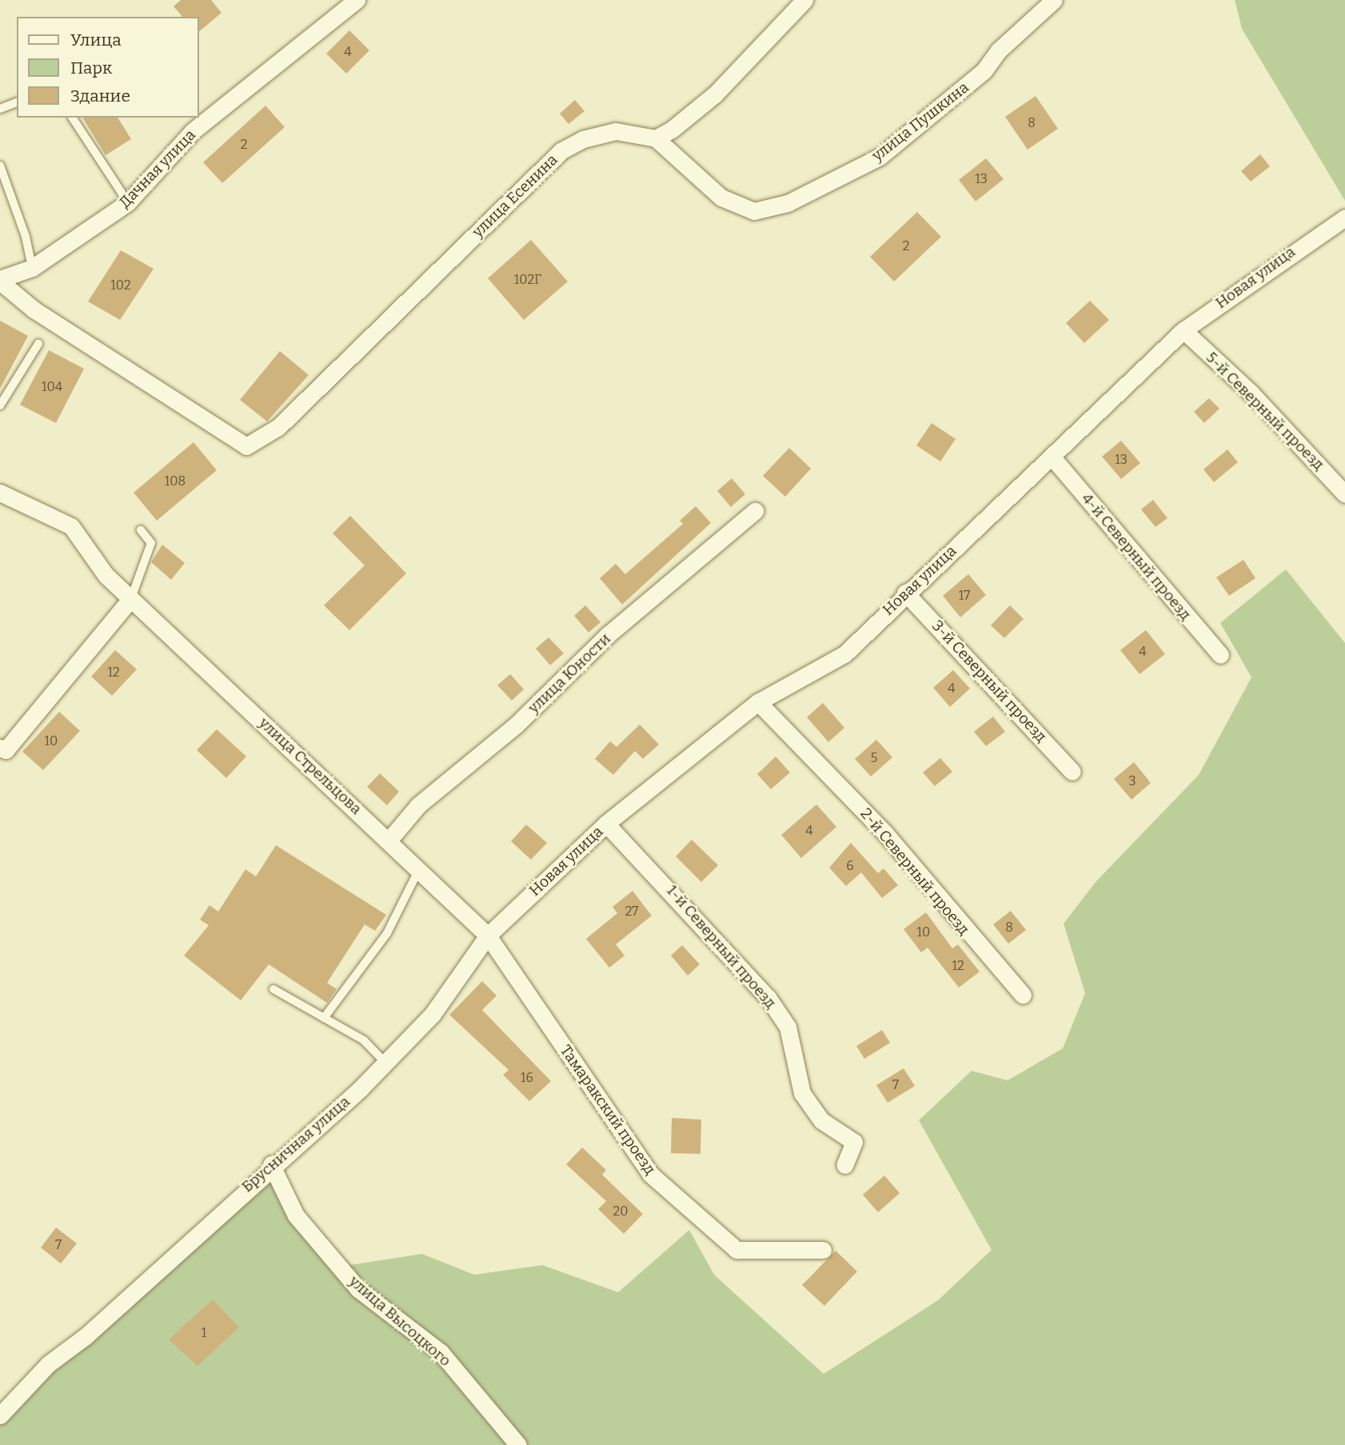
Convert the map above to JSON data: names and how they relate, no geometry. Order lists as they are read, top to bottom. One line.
{"streets":{"street":["улица Пушкина","Дачная улица","улица Есенина","Новая улица","5-й Северный проезд","4-й Северный проезд","улица Юности","3-й Северный проезд","улица Стрельцова","2-й Северный проезд","1-й Северный проезд","Тамаракский проезд","Брусничная улица","улица Высоцкого"]},"crossings":[["улица Пушкина","улица Есенина"],["Дачная улица","улица Есенина"],["Новая улица","5-й Северный проезд"],["Новая улица","4-й Северный проезд"],["Новая улица","3-й Северный проезд"],["Новая улица","улица Стрельцова"],["Новая улица","2-й Северный проезд"],["Новая улица","1-й Северный проезд"],["Новая улица","Тамаракский проезд"],["Новая улица","Брусничная улица"],["улица Юности","улица Стрельцова"],["улица Стрельцова","Тамаракский проезд"],["улица Стрельцова","Брусничная улица"],["Тамаракский проезд","Брусничная улица"],["Брусничная улица","улица Высоцкого"]],"house_numbers":["4","8","2","13","2","102Г","102","104","13","108","17","4","12","4","10","5","3","4","6","27","8","10","12","16","7","20","7","1"],"legend":["Улица","Парк","Здание"]}
